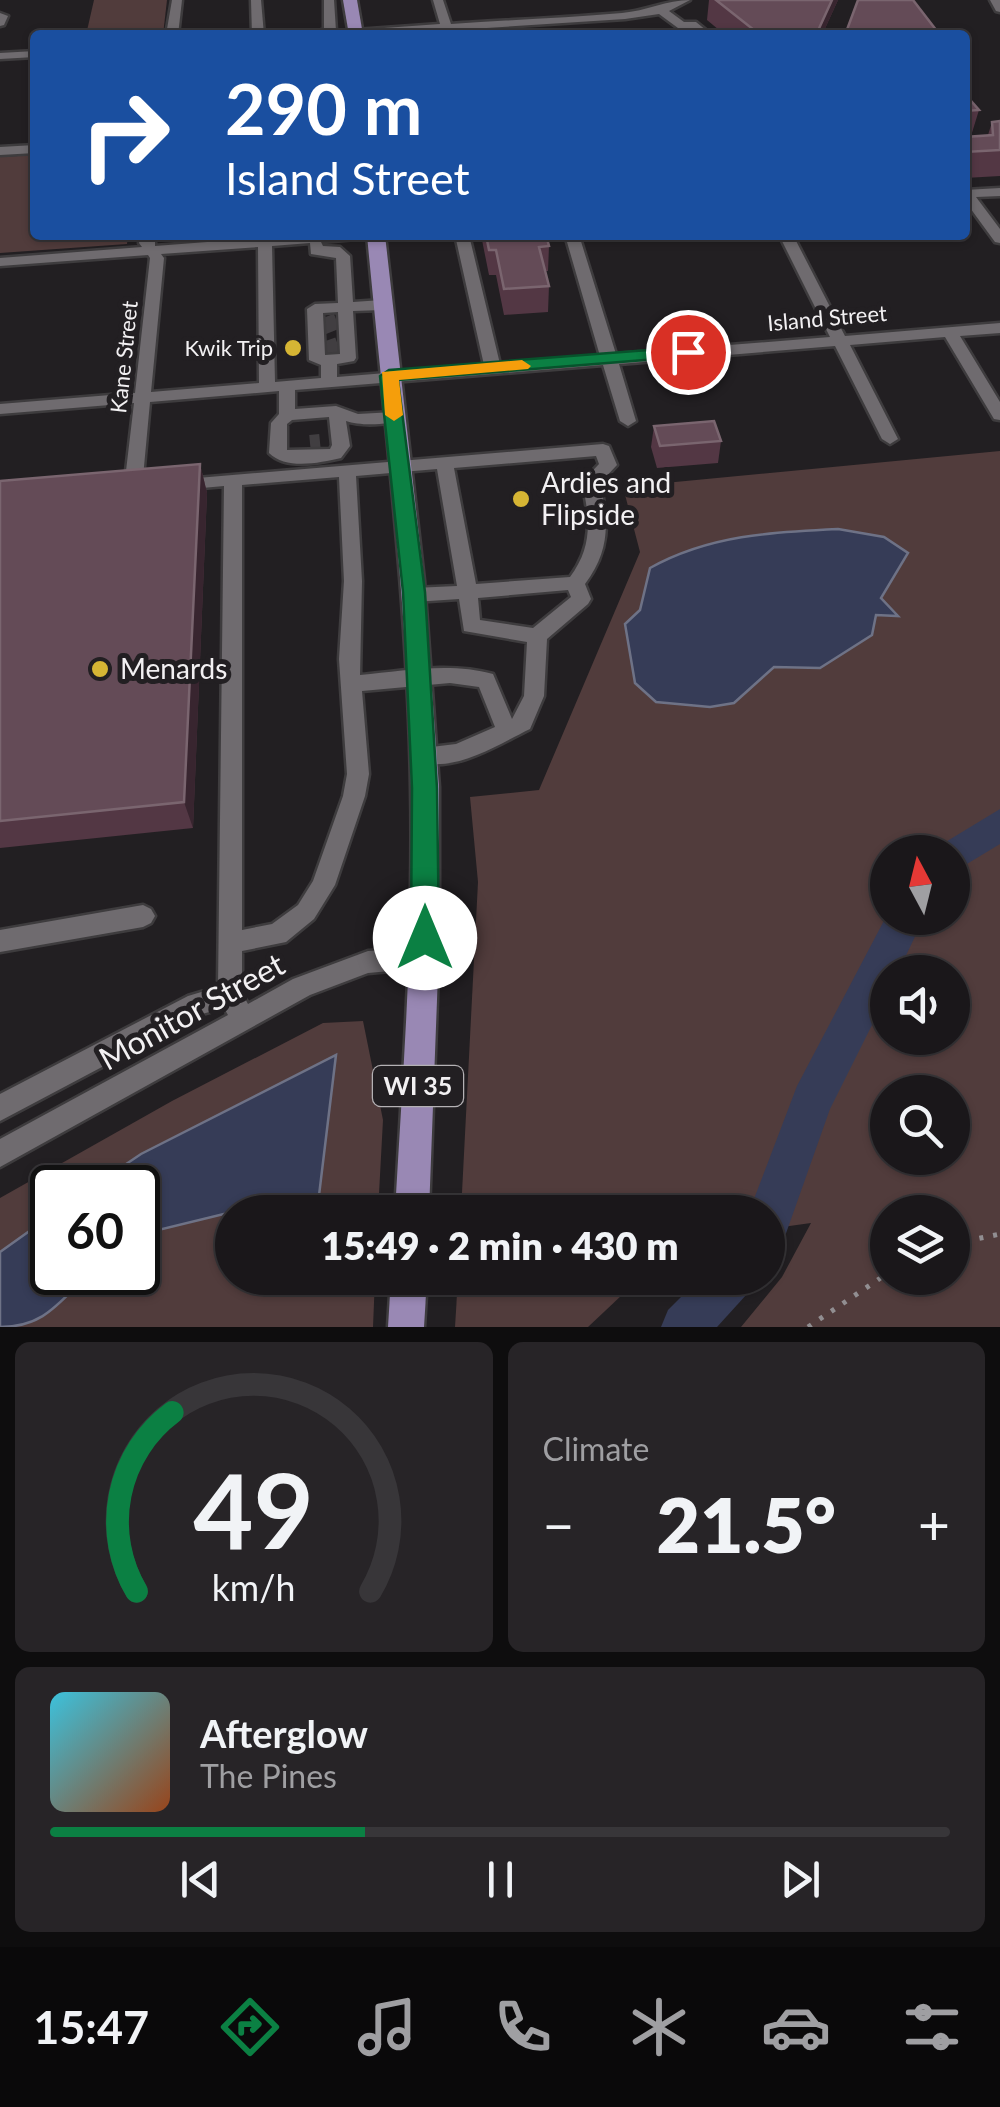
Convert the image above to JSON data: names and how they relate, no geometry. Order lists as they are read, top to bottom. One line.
{"streets":{"main road":["WI 35"],"street":["Island Street","Kane Street","Monitor Street"]},"crossings":[["Island Street","Kane Street"],["Island Street","WI 35"],["Monitor Street","WI 35"]],"places":["Kwik Trip","Ardies and Flipside","Menards"],"north":"top","page":{"turn":["290 m","Island Street"],"limit":"60","trip":"15:49 · 2 min · 430 m","tile":"Climate","heat":["−","21.5°","+"],"song":["Afterglow","The Pines"],"tabs":"15:47","gauge":["49","km/h"]}}
